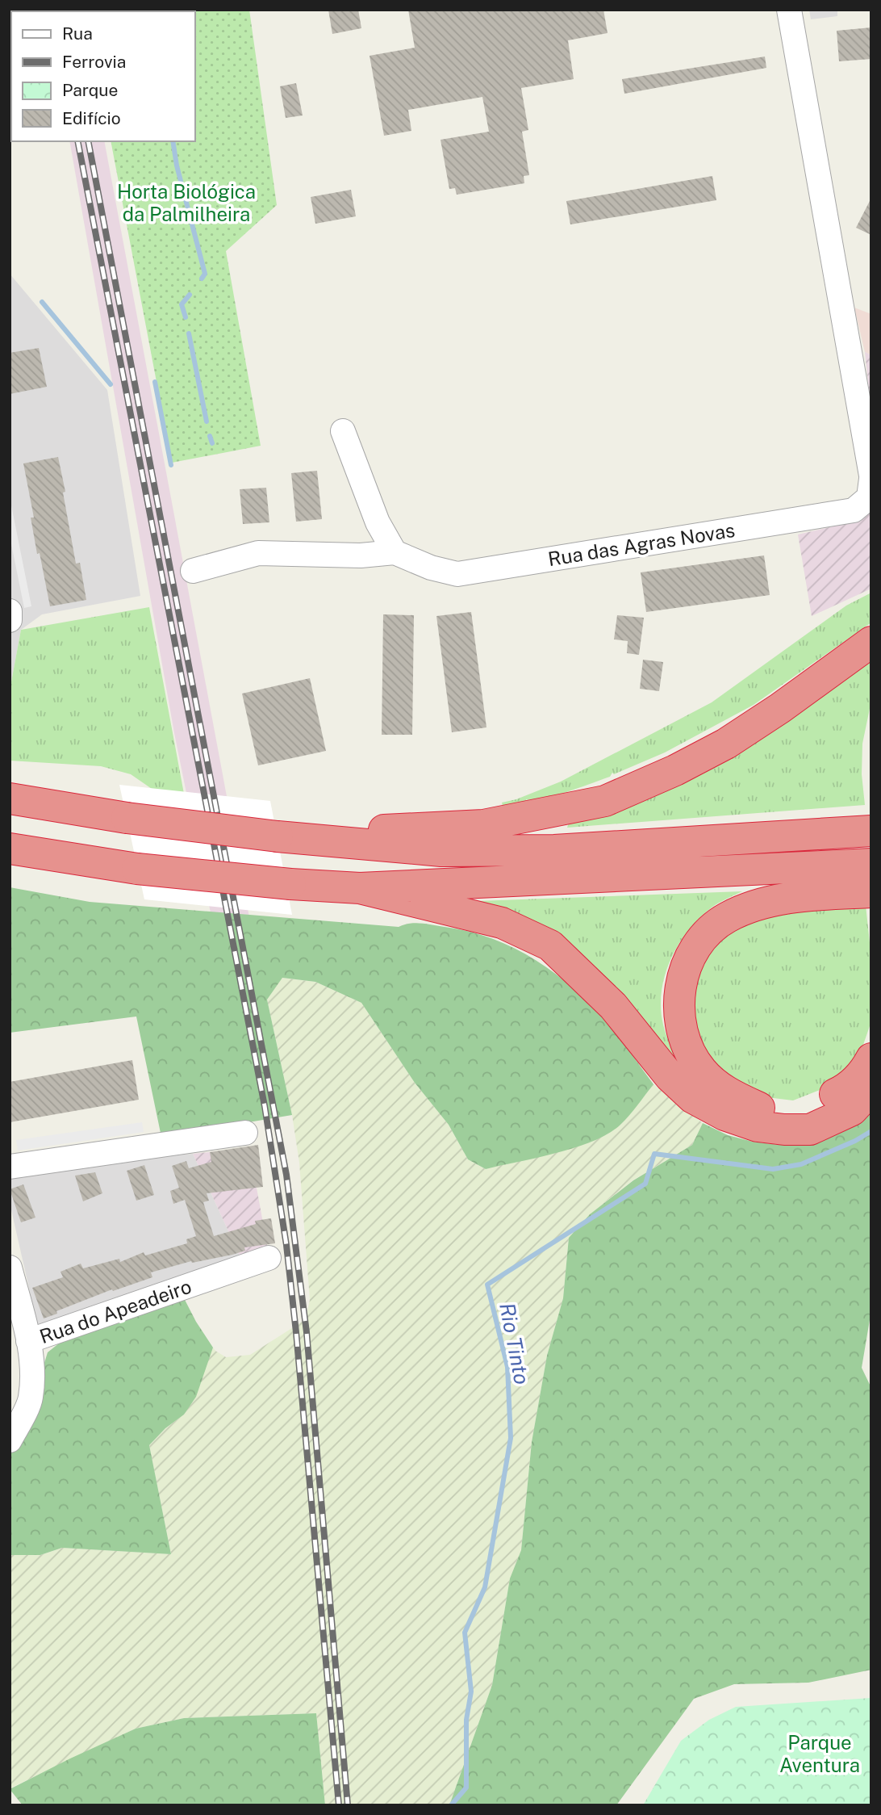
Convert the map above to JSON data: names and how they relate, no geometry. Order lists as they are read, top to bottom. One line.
{"streets":{"street":["Rua das Agras Novas","Rua do Apeadeiro"]},"water":["Rio Tinto"],"parks":["Horta Biológica da Palmilheira","Parque Aventura"],"legend":["Rua","Ferrovia","Parque","Edifício"]}
